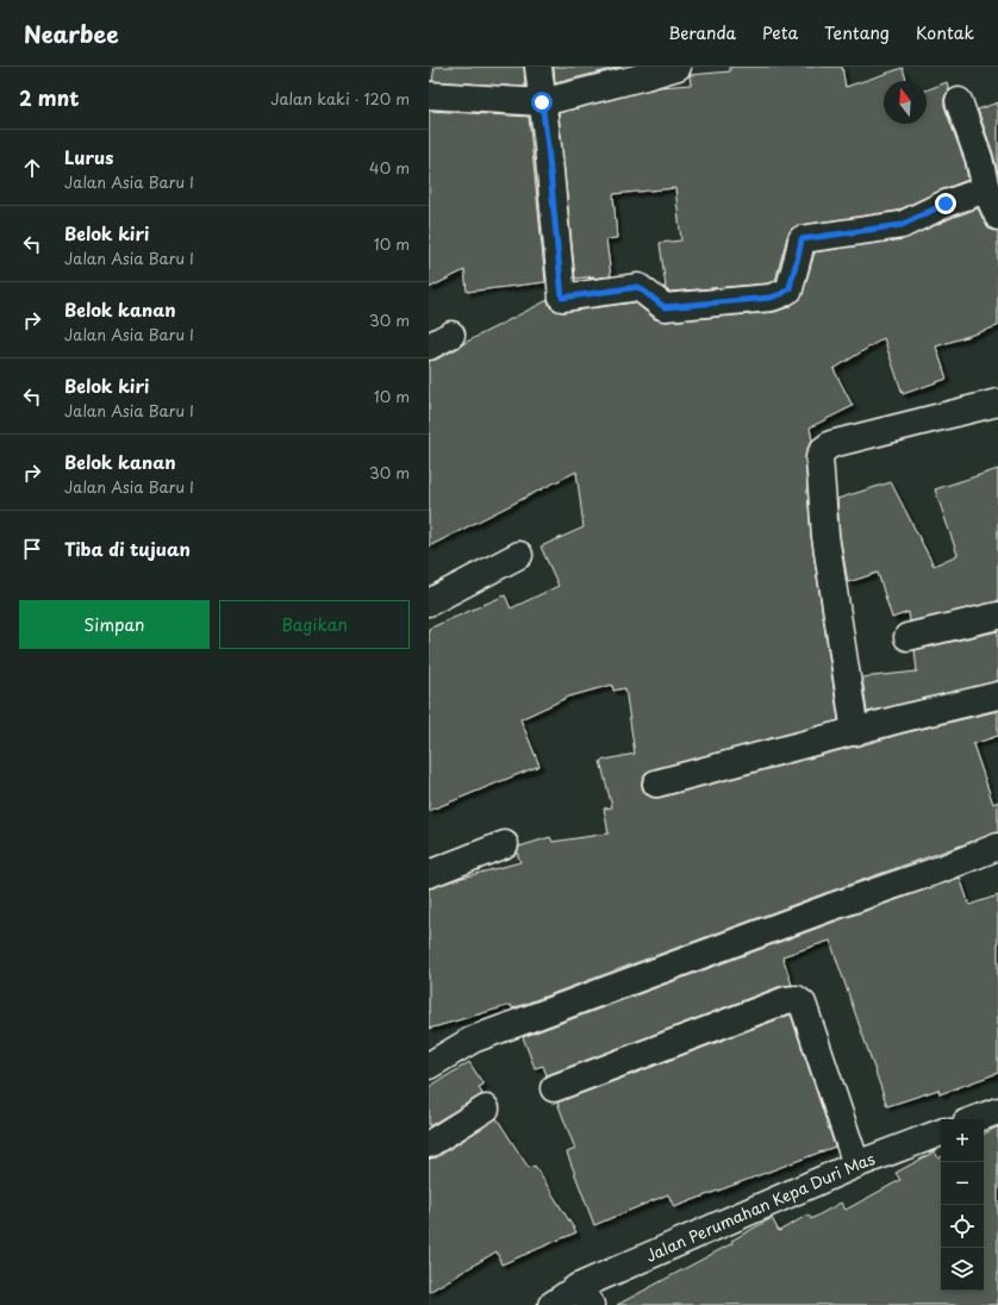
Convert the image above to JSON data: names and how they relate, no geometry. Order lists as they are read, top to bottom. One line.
{"streets":{"street":["Jalan Perumahan Kepa Duri Mas"]},"north":"top","page":{"header":"Nearbee","nav":["Beranda","Peta","Tentang","Kontak"],"heading":["2 mnt","Jalan kaki · 120 m"],"list":[["Lurus","Jalan Asia Baru I","40 m"],["Belok kiri","Jalan Asia Baru I","10 m"],["Belok kanan","Jalan Asia Baru I","30 m"],["Belok kiri","Jalan Asia Baru I","10 m"],["Belok kanan","Jalan Asia Baru I","30 m"],"Tiba di tujuan"],"buttons":["Simpan","Bagikan"],"map_buttons":["+","−"]}}
